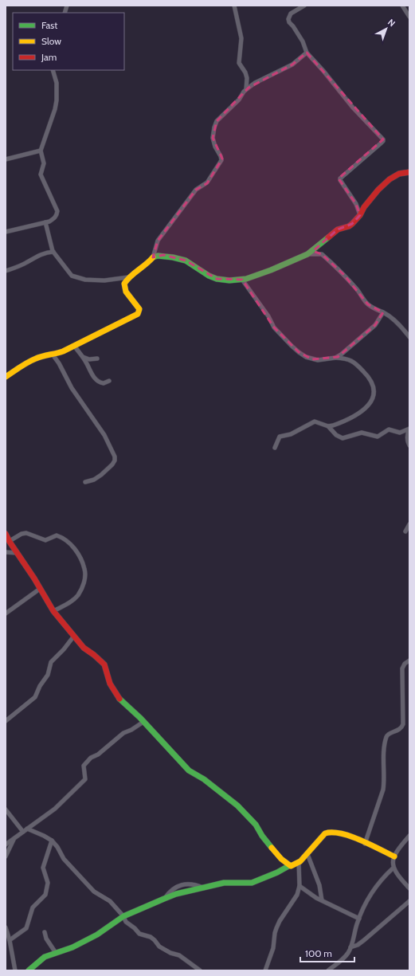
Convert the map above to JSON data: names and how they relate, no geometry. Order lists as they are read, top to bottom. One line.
{"legend":["Fast","Slow","Jam"],"scale_bar":"100 m","north":"top right"}
